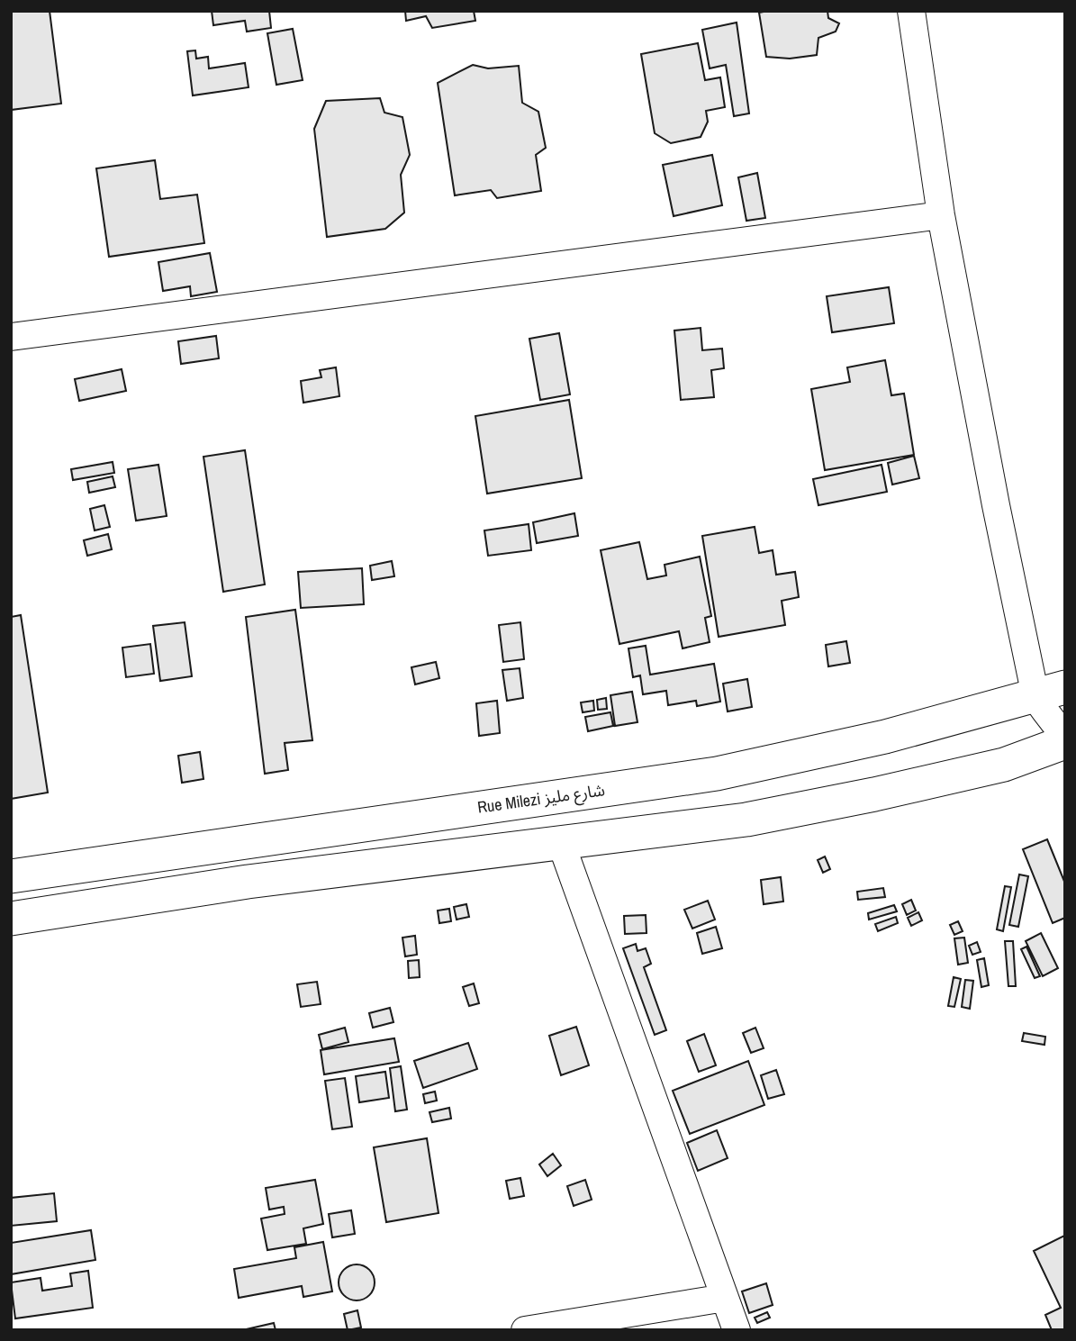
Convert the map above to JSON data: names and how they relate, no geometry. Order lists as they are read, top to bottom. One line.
{"streets":{"street":["Rue Milezi شارع مليز"]}}
